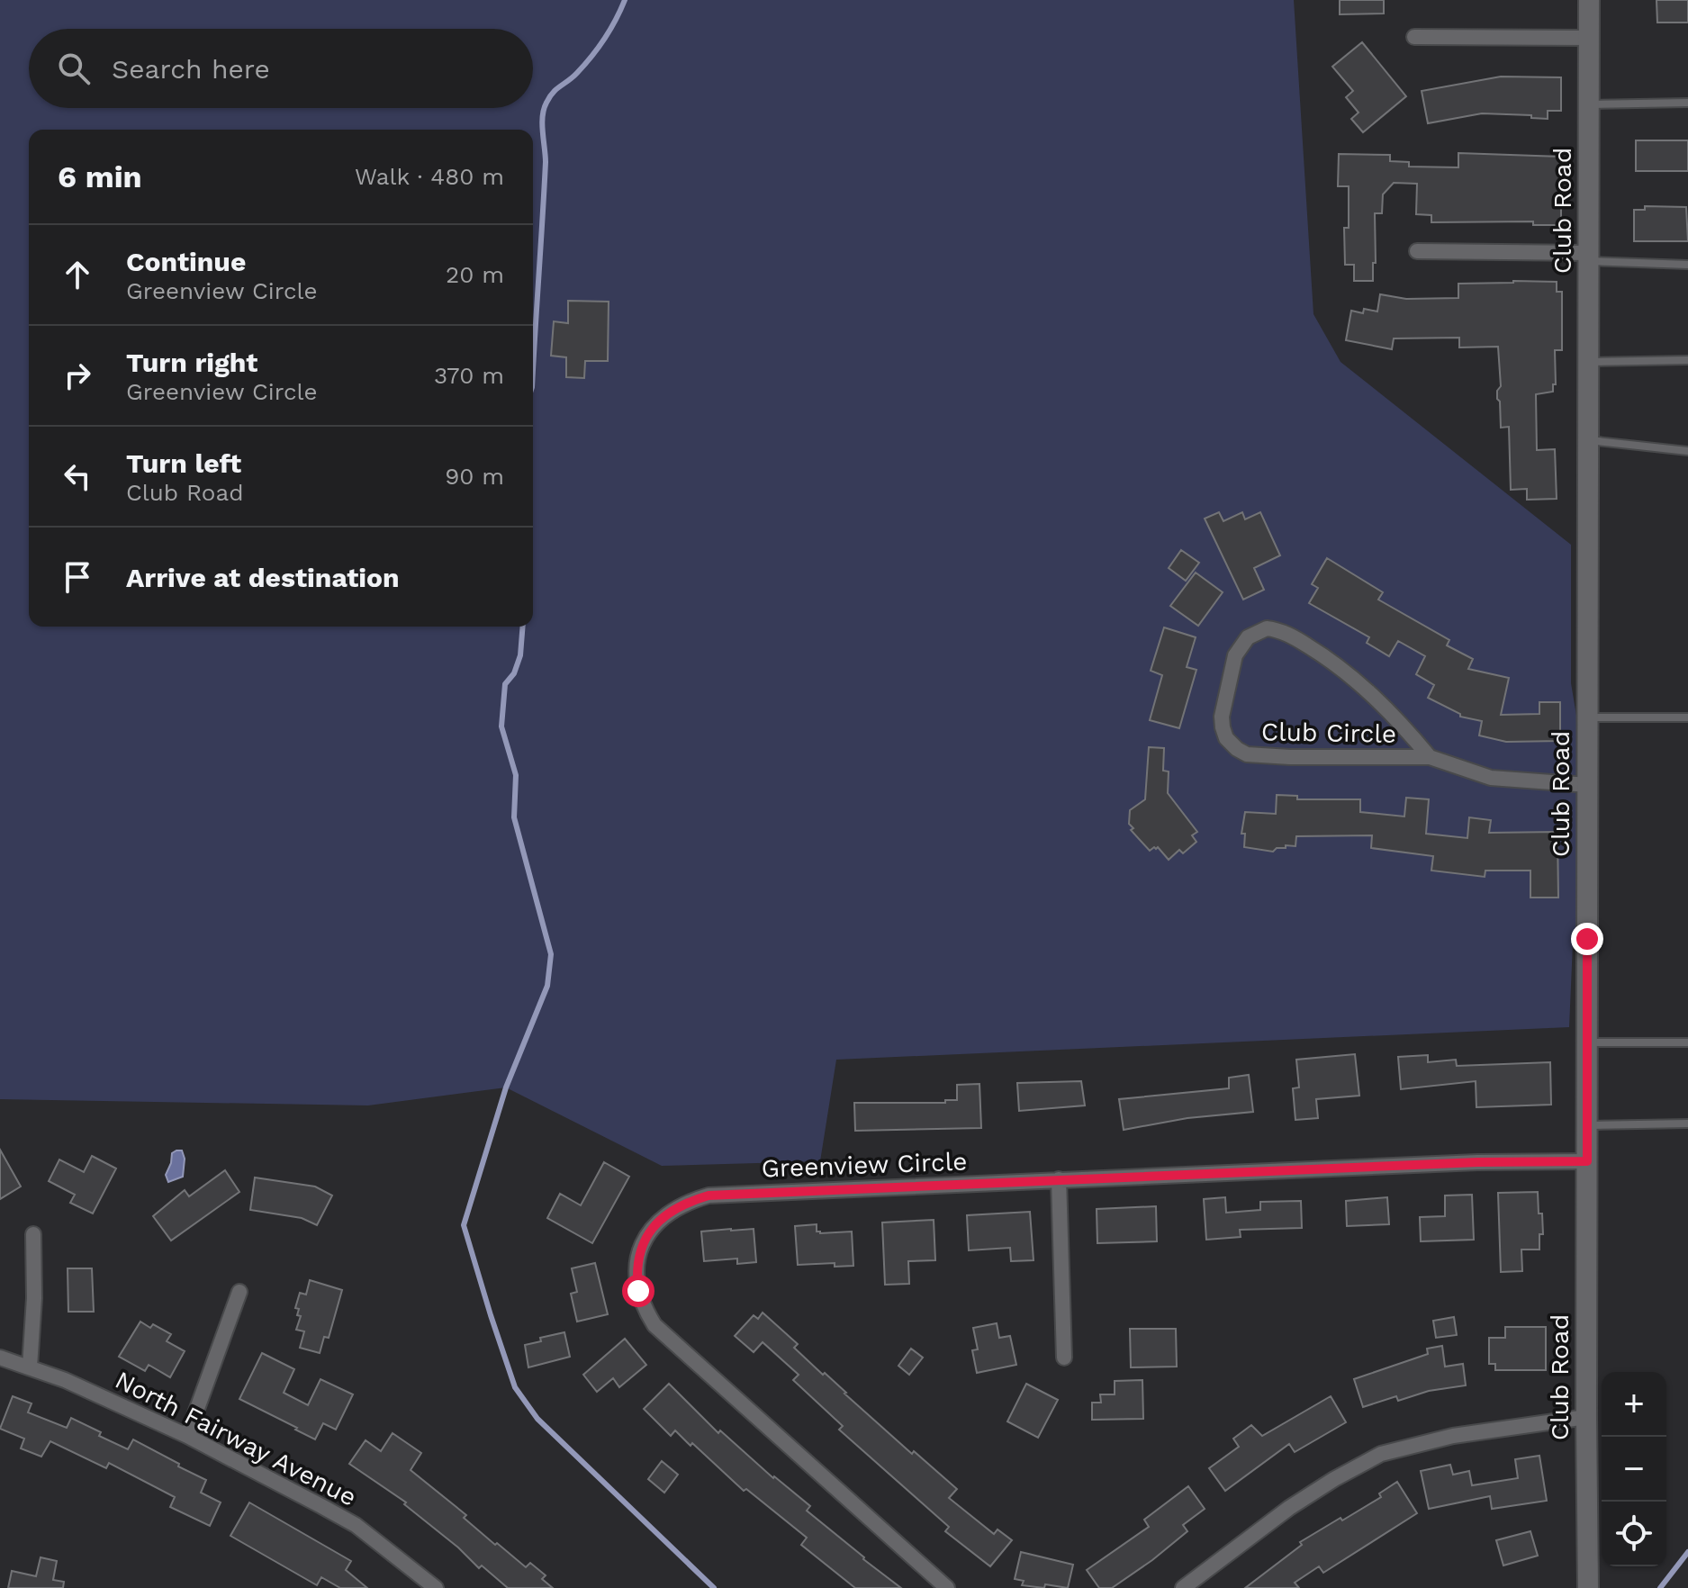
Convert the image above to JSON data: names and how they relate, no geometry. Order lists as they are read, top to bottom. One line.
{"streets":{"street":["Club Road","Club Circle","Greenview Circle","North Fairway Avenue"]},"crossings":[["Club Road","Club Circle"],["Club Road","Greenview Circle"]],"page":{"search":"Search here","heading":["6 min","Walk · 480 m"],"list":[["Continue","Greenview Circle","20 m"],["Turn right","Greenview Circle","370 m"],["Turn left","Club Road","90 m"],"Arrive at destination"],"map_buttons":["+","−"]}}
